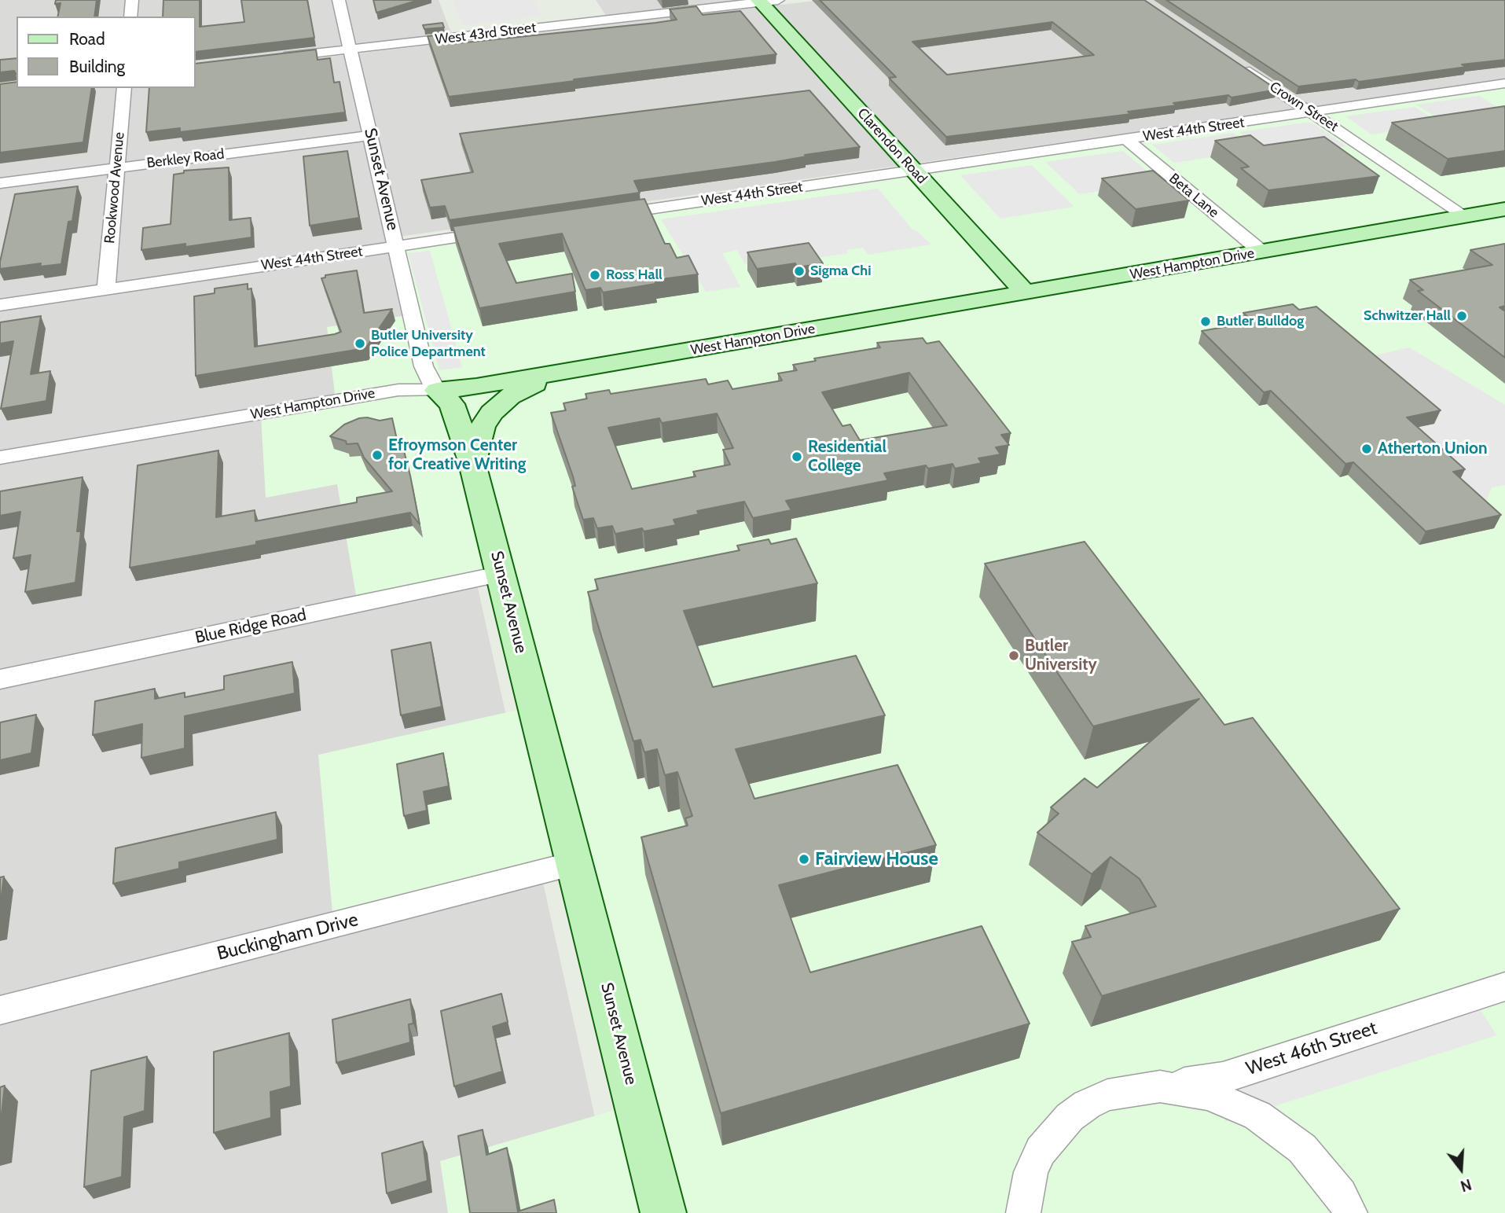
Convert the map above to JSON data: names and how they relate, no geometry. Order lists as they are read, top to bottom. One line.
{"streets":{"street":["West 43rd Street","Crown Street","West 44th Street","Clarendon Road","Berkley Road","Sunset Avenue","Rookwood Avenue","Beta Lane","West Hampton Drive","Blue Ridge Road","Buckingham Drive","West 46th Street"]},"crossings":[["West 43rd Street","Clarendon Road"],["West 43rd Street","Sunset Avenue"],["Crown Street","West 44th Street"],["Crown Street","West Hampton Drive"],["West 44th Street","Clarendon Road"],["West 44th Street","Sunset Avenue"],["West 44th Street","Rookwood Avenue"],["West 44th Street","Beta Lane"],["Clarendon Road","West Hampton Drive"],["Berkley Road","Sunset Avenue"],["Berkley Road","Rookwood Avenue"],["Sunset Avenue","West Hampton Drive"],["Sunset Avenue","Blue Ridge Road"],["Sunset Avenue","Buckingham Drive"],["Beta Lane","West Hampton Drive"]],"places":["Sigma Chi","Ross Hall","Schwitzer Hall","Butler Bulldog","Butler University Police Department","Atherton Union","Efroymson Center for Creative Writing","Residential College","Butler University","Fairview House"],"legend":["Road","Building"],"north":"bottom"}
